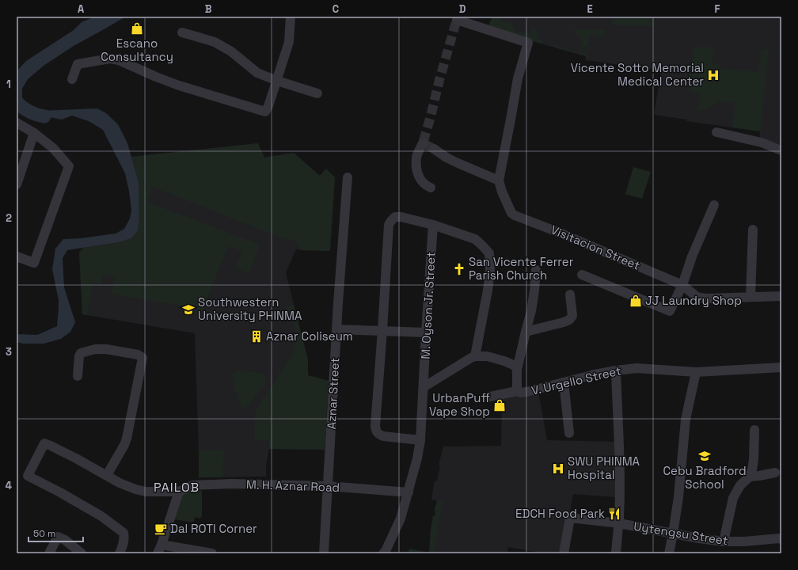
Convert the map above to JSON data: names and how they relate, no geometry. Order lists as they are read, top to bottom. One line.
{"streets":{"street":["Visitacion Street","M. Oyson Jr. Street","V. Urgello Street","Aznar Street","M. H. Aznar Road","Uytengsu Street"]},"crossings":[["M. Oyson Jr. Street","M. H. Aznar Road"],["Aznar Street","M. H. Aznar Road"]],"districts":["PAILOB"],"places":{"shop":["Escano Consultancy","JJ Laundry Shop","UrbanPuff Vape Shop"],"hospital":["Vicente Sotto Memorial Medical Center","SWU PHINMA Hospital"],"church":["San Vicente Ferrer Parish Church"],"school or university":["Southwestern University PHINMA","Cebu Bradford School"],"building":["Aznar Coliseum"],"restaurant":["EDCH Food Park"],"cafe":["Dal ROTI Corner"]},"scale_bar":"50 m","grid":{"columns":["A","B","C","D","E","F"],"rows":["1","2","3","4"]}}
